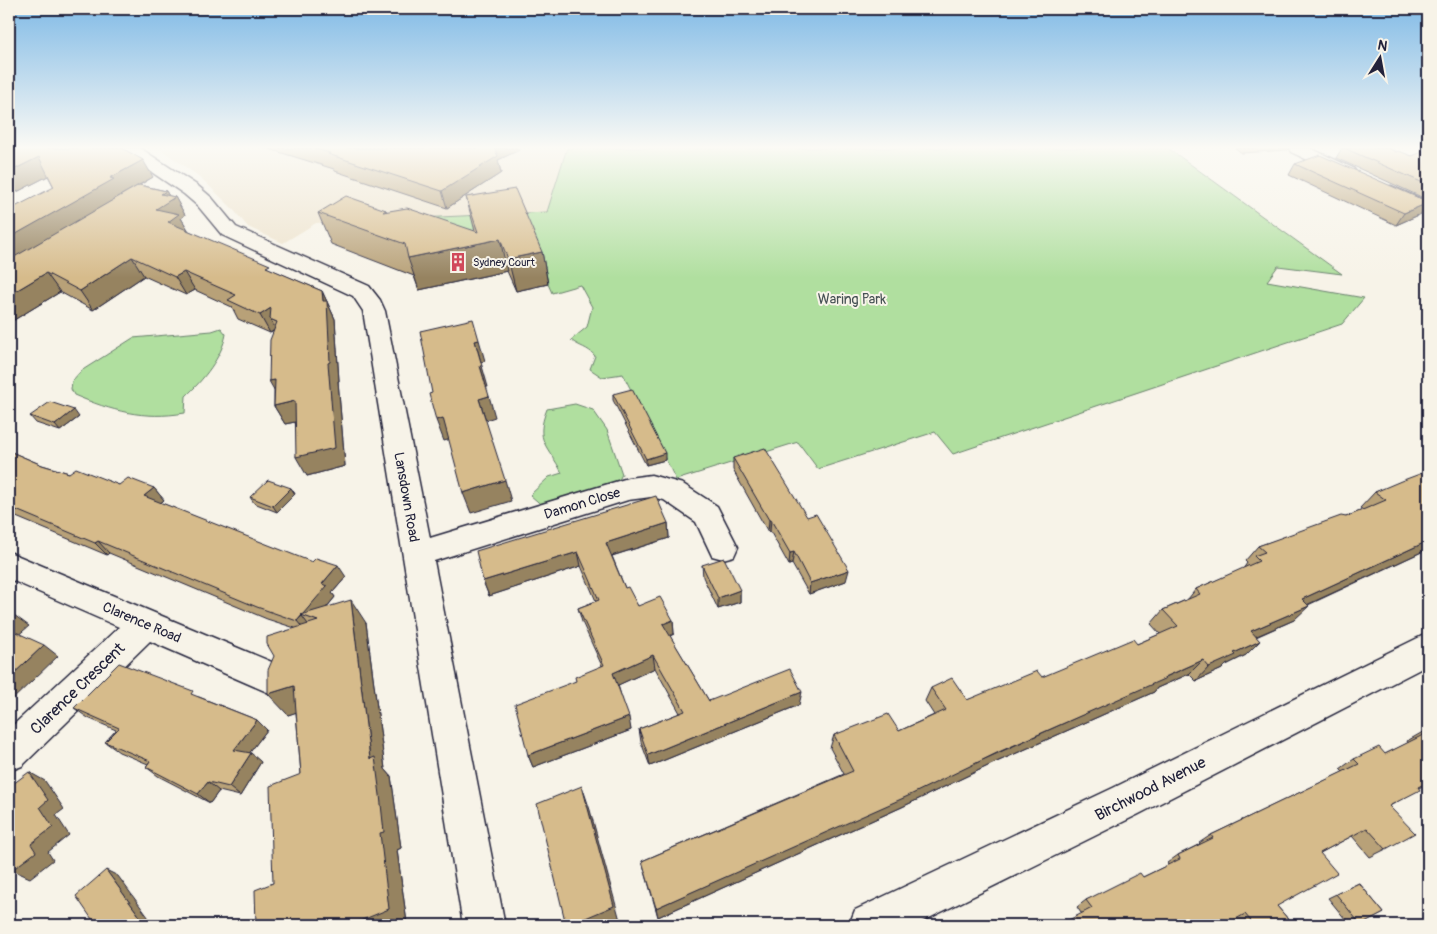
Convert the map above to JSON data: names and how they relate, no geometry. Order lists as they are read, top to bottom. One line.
{"streets":{"street":["Lansdown Road","Damon Close","Clarence Road","Clarence Crescent","Birchwood Avenue"]},"crossings":[["Lansdown Road","Damon Close"],["Clarence Road","Clarence Crescent"]],"parks":["Waring Park"],"places":{"building":["Sydney Court"]},"north":"top"}
